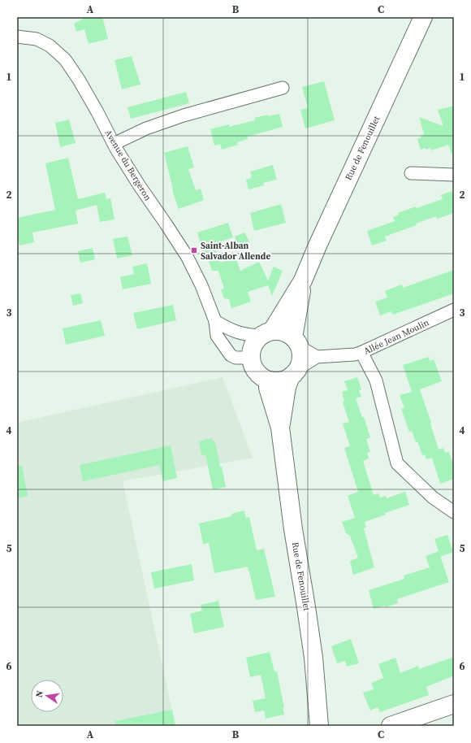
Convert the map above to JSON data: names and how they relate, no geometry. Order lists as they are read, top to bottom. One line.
{"streets":{"main road":["Rue de Fenouillet"],"street":["Avenue du Bergeron","Allée Jean Moulin"]},"crossings":[["Rue de Fenouillet","Avenue du Bergeron"],["Rue de Fenouillet","Allée Jean Moulin"],["Avenue du Bergeron","Allée Jean Moulin"]],"places":{"transit":["Saint-Alban Salvador Allende"]},"north":"left","grid":{"columns":["A","B","C"],"rows":["1","2","3","4","5","6"]}}
